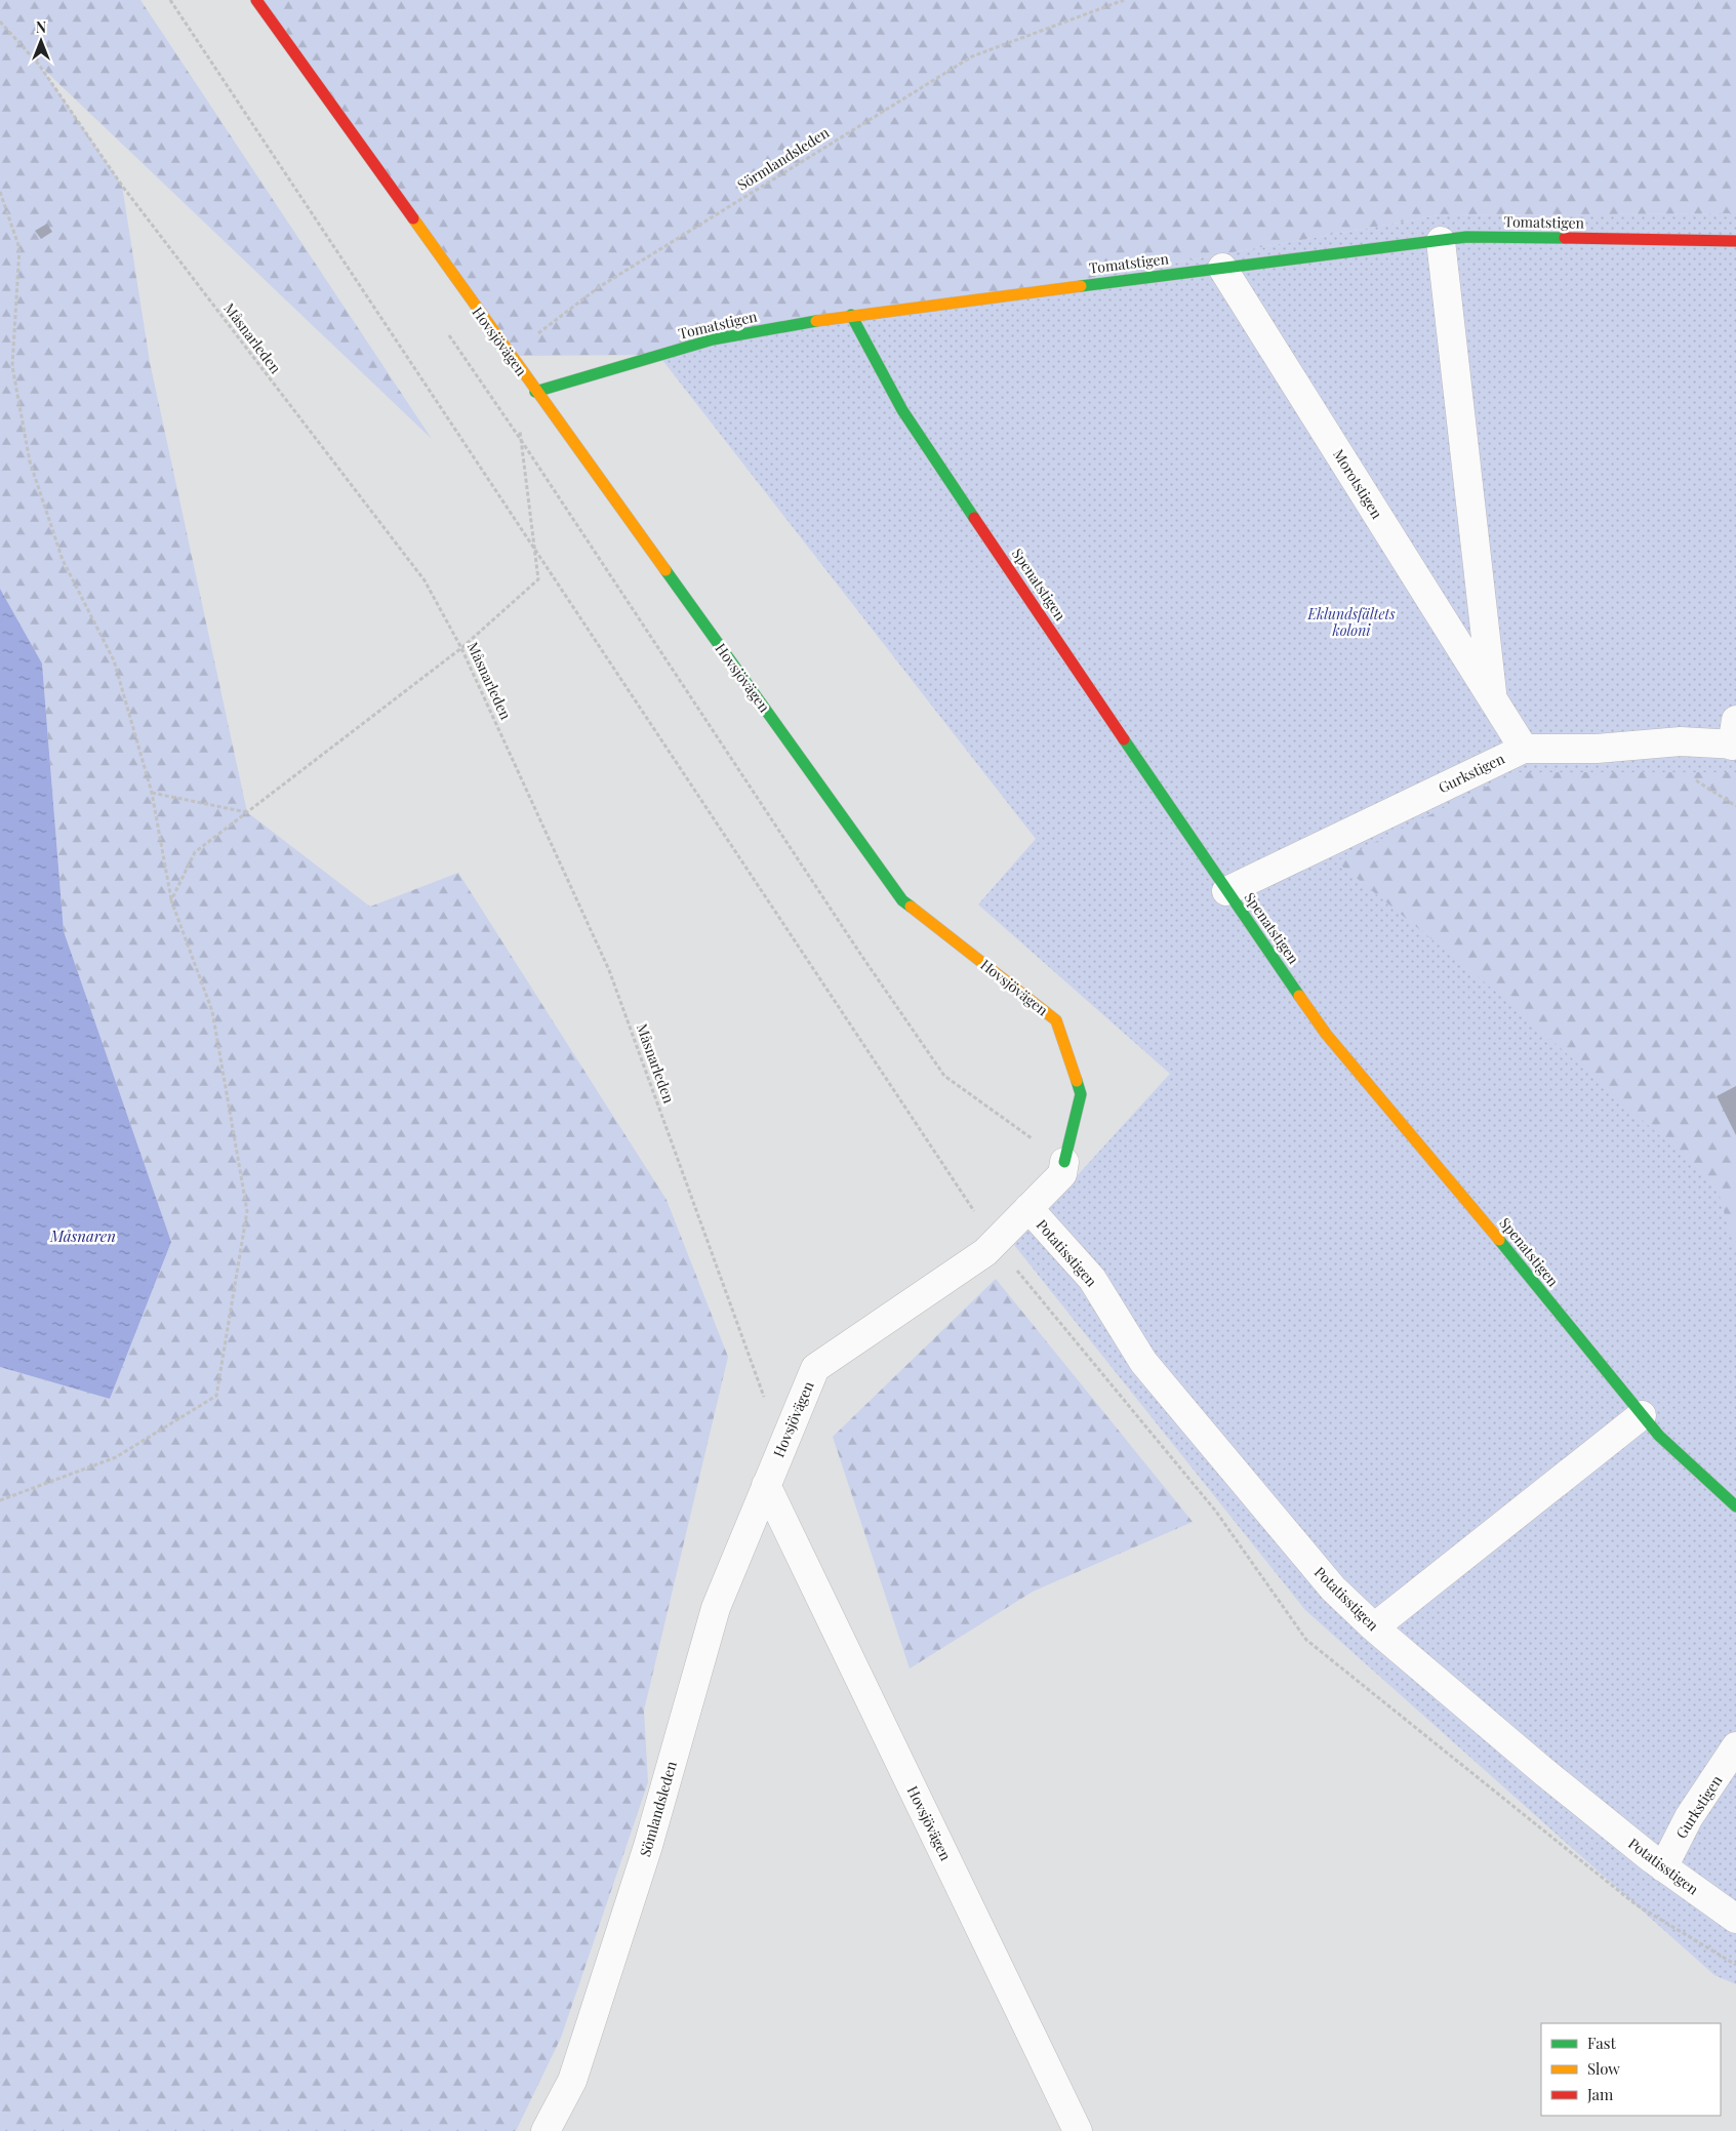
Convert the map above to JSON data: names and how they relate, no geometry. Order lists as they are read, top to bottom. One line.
{"streets":{"street":["Tomatstigen","Hovsjövägen","Morotstigen","Spenatstigen","Gurkstigen","Potatisstigen","Sömlandsleden"],"path":["Sörmlandsleden","Måsnarleden"]},"crossings":[["Sörmlandsleden","Hovsjövägen"],["Tomatstigen","Hovsjövägen"],["Tomatstigen","Morotstigen"],["Tomatstigen","Spenatstigen"],["Måsnarleden","Hovsjövägen"],["Hovsjövägen","Potatisstigen"],["Hovsjövägen","Sömlandsleden"],["Morotstigen","Gurkstigen"],["Spenatstigen","Gurkstigen"],["Gurkstigen","Potatisstigen"]],"water":["Måsnaren"],"parks":["Eklundsfältets koloni"],"legend":["Fast","Slow","Jam"],"north":"top"}
